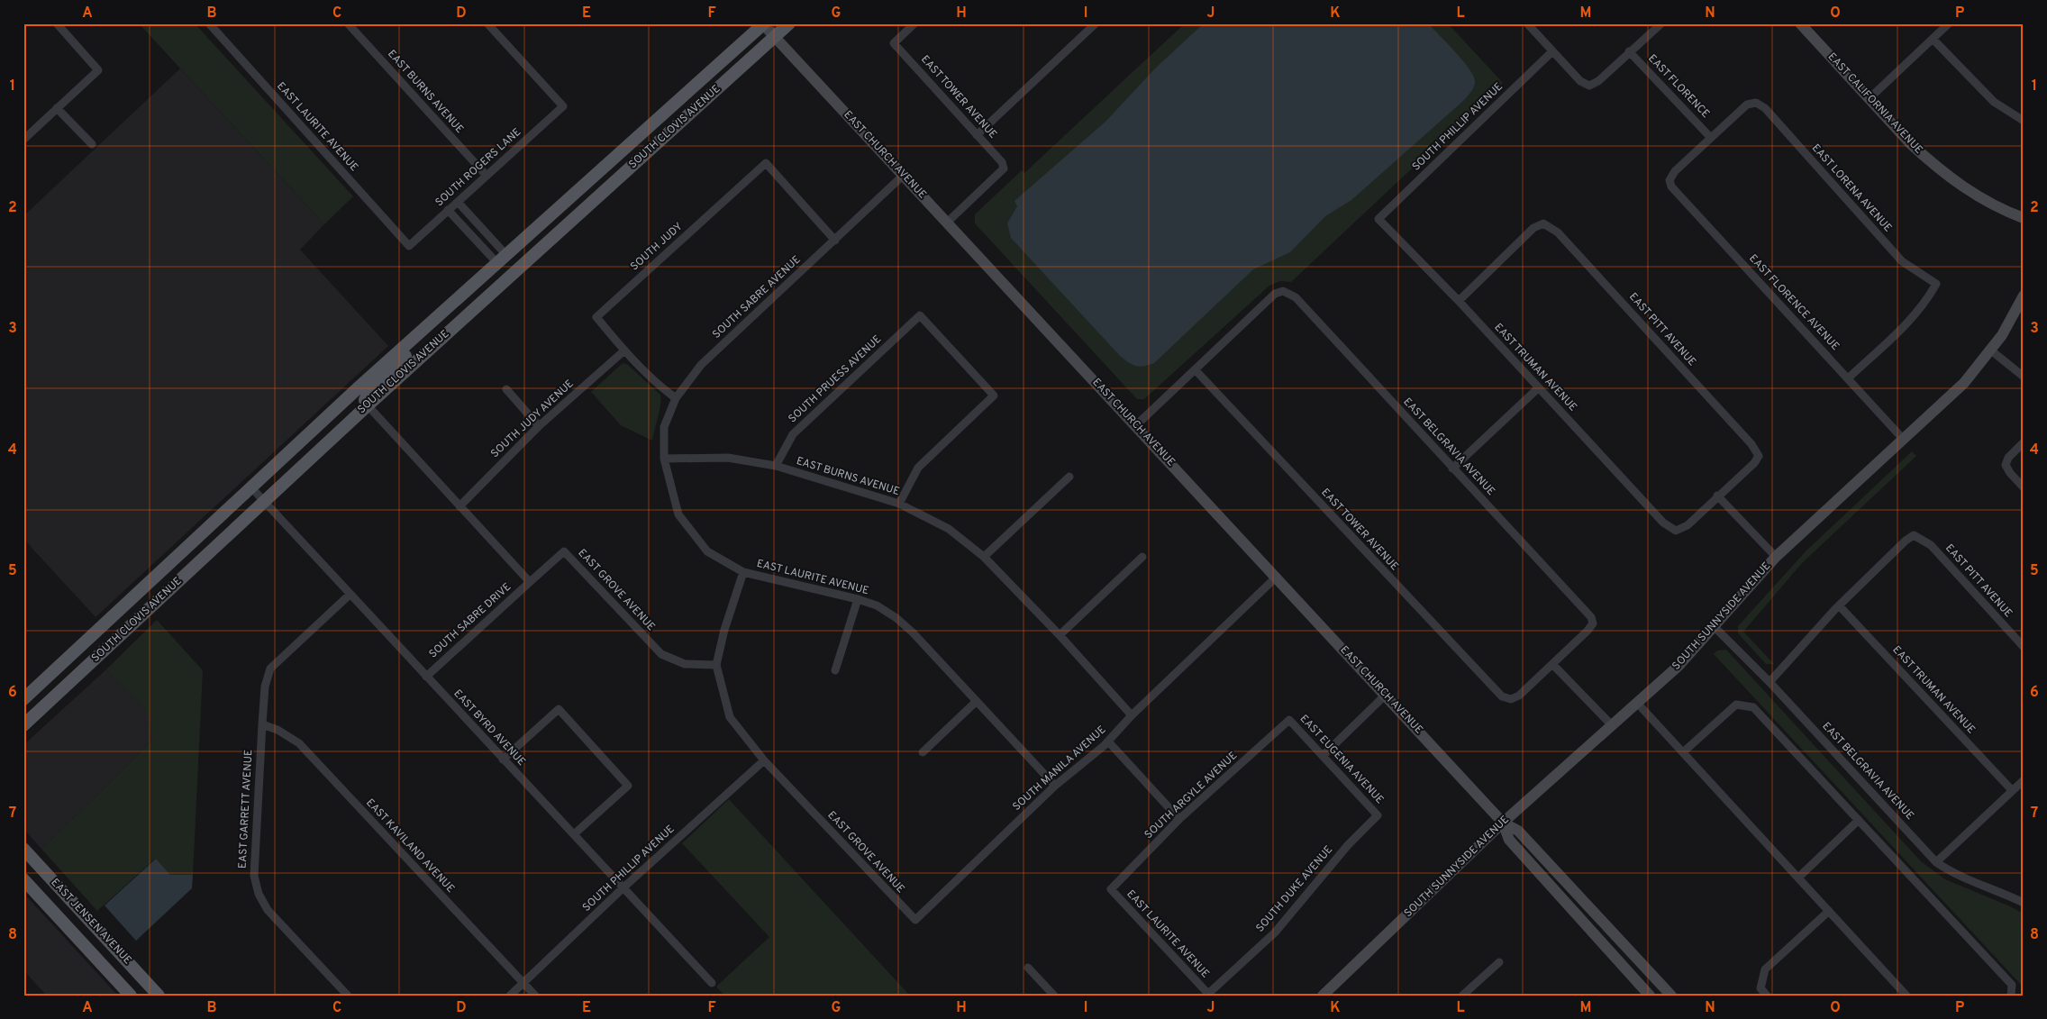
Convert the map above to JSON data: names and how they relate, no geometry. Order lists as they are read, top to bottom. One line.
{"streets":{"main road":["SOUTH CLOVIS AVENUE","EAST JENSEN AVENUE"],"street":["EAST FLORENCE","EAST BURNS AVENUE","EAST TOWER AVENUE","EAST CALIFORNIA AVENUE","EAST LAURITE AVENUE","SOUTH PHILLIP AVENUE","EAST CHURCH AVENUE","SOUTH ROGERS LANE","EAST LORENA AVENUE","SOUTH JUDY","SOUTH SABRE AVENUE","EAST FLORENCE AVENUE","EAST PITT AVENUE","EAST TRUMAN AVENUE","SOUTH PRUESS AVENUE","SOUTH JUDY AVENUE","EAST BELGRAVIA AVENUE","EAST GROVE AVENUE","SOUTH SUNNYSIDE AVENUE","SOUTH SABRE DRIVE","EAST BYRD AVENUE","EAST EUGENIA AVENUE","SOUTH MANILA AVENUE","SOUTH ARGYLE AVENUE","EAST GARRETT AVENUE","EAST KAVILAND AVENUE","SOUTH DUKE AVENUE"]},"crossings":[["EAST FLORENCE","EAST LORENA AVENUE"],["EAST FLORENCE","EAST FLORENCE AVENUE"],["EAST BURNS AVENUE","EAST LAURITE AVENUE"],["EAST BURNS AVENUE","SOUTH ROGERS LANE"],["EAST BURNS AVENUE","SOUTH SABRE AVENUE"],["EAST BURNS AVENUE","SOUTH PRUESS AVENUE"],["EAST BURNS AVENUE","SOUTH MANILA AVENUE"],["EAST TOWER AVENUE","EAST CHURCH AVENUE"],["EAST TOWER AVENUE","EAST BELGRAVIA AVENUE"],["EAST LAURITE AVENUE","SOUTH ROGERS LANE"],["EAST LAURITE AVENUE","SOUTH SABRE AVENUE"],["EAST LAURITE AVENUE","SOUTH MANILA AVENUE"],["EAST LAURITE AVENUE","SOUTH ARGYLE AVENUE"],["EAST LAURITE AVENUE","SOUTH DUKE AVENUE"],["SOUTH CLOVIS AVENUE","EAST CHURCH AVENUE"],["SOUTH CLOVIS AVENUE","EAST BYRD AVENUE"],["SOUTH PHILLIP AVENUE","EAST TRUMAN AVENUE"],["SOUTH PHILLIP AVENUE","EAST GROVE AVENUE"],["SOUTH PHILLIP AVENUE","EAST BYRD AVENUE"],["SOUTH PHILLIP AVENUE","EAST KAVILAND AVENUE"],["EAST CHURCH AVENUE","SOUTH SABRE AVENUE"],["EAST CHURCH AVENUE","SOUTH SUNNYSIDE AVENUE"],["EAST CHURCH AVENUE","SOUTH MANILA AVENUE"],["EAST LORENA AVENUE","EAST FLORENCE AVENUE"],["SOUTH JUDY","SOUTH SABRE AVENUE"],["SOUTH JUDY","SOUTH JUDY AVENUE"],["EAST FLORENCE AVENUE","SOUTH SUNNYSIDE AVENUE"],["EAST PITT AVENUE","EAST TRUMAN AVENUE"],["EAST BELGRAVIA AVENUE","SOUTH SUNNYSIDE AVENUE"],["EAST GROVE AVENUE","SOUTH SABRE DRIVE"],["EAST GROVE AVENUE","SOUTH MANILA AVENUE"],["SOUTH SABRE DRIVE","EAST BYRD AVENUE"],["EAST EUGENIA AVENUE","SOUTH ARGYLE AVENUE"],["EAST EUGENIA AVENUE","SOUTH DUKE AVENUE"],["EAST GARRETT AVENUE","EAST KAVILAND AVENUE"]],"grid":{"columns":["A","B","C","D","E","F","G","H","I","J","K","L","M","N","O","P"],"rows":["1","2","3","4","5","6","7","8"]}}
